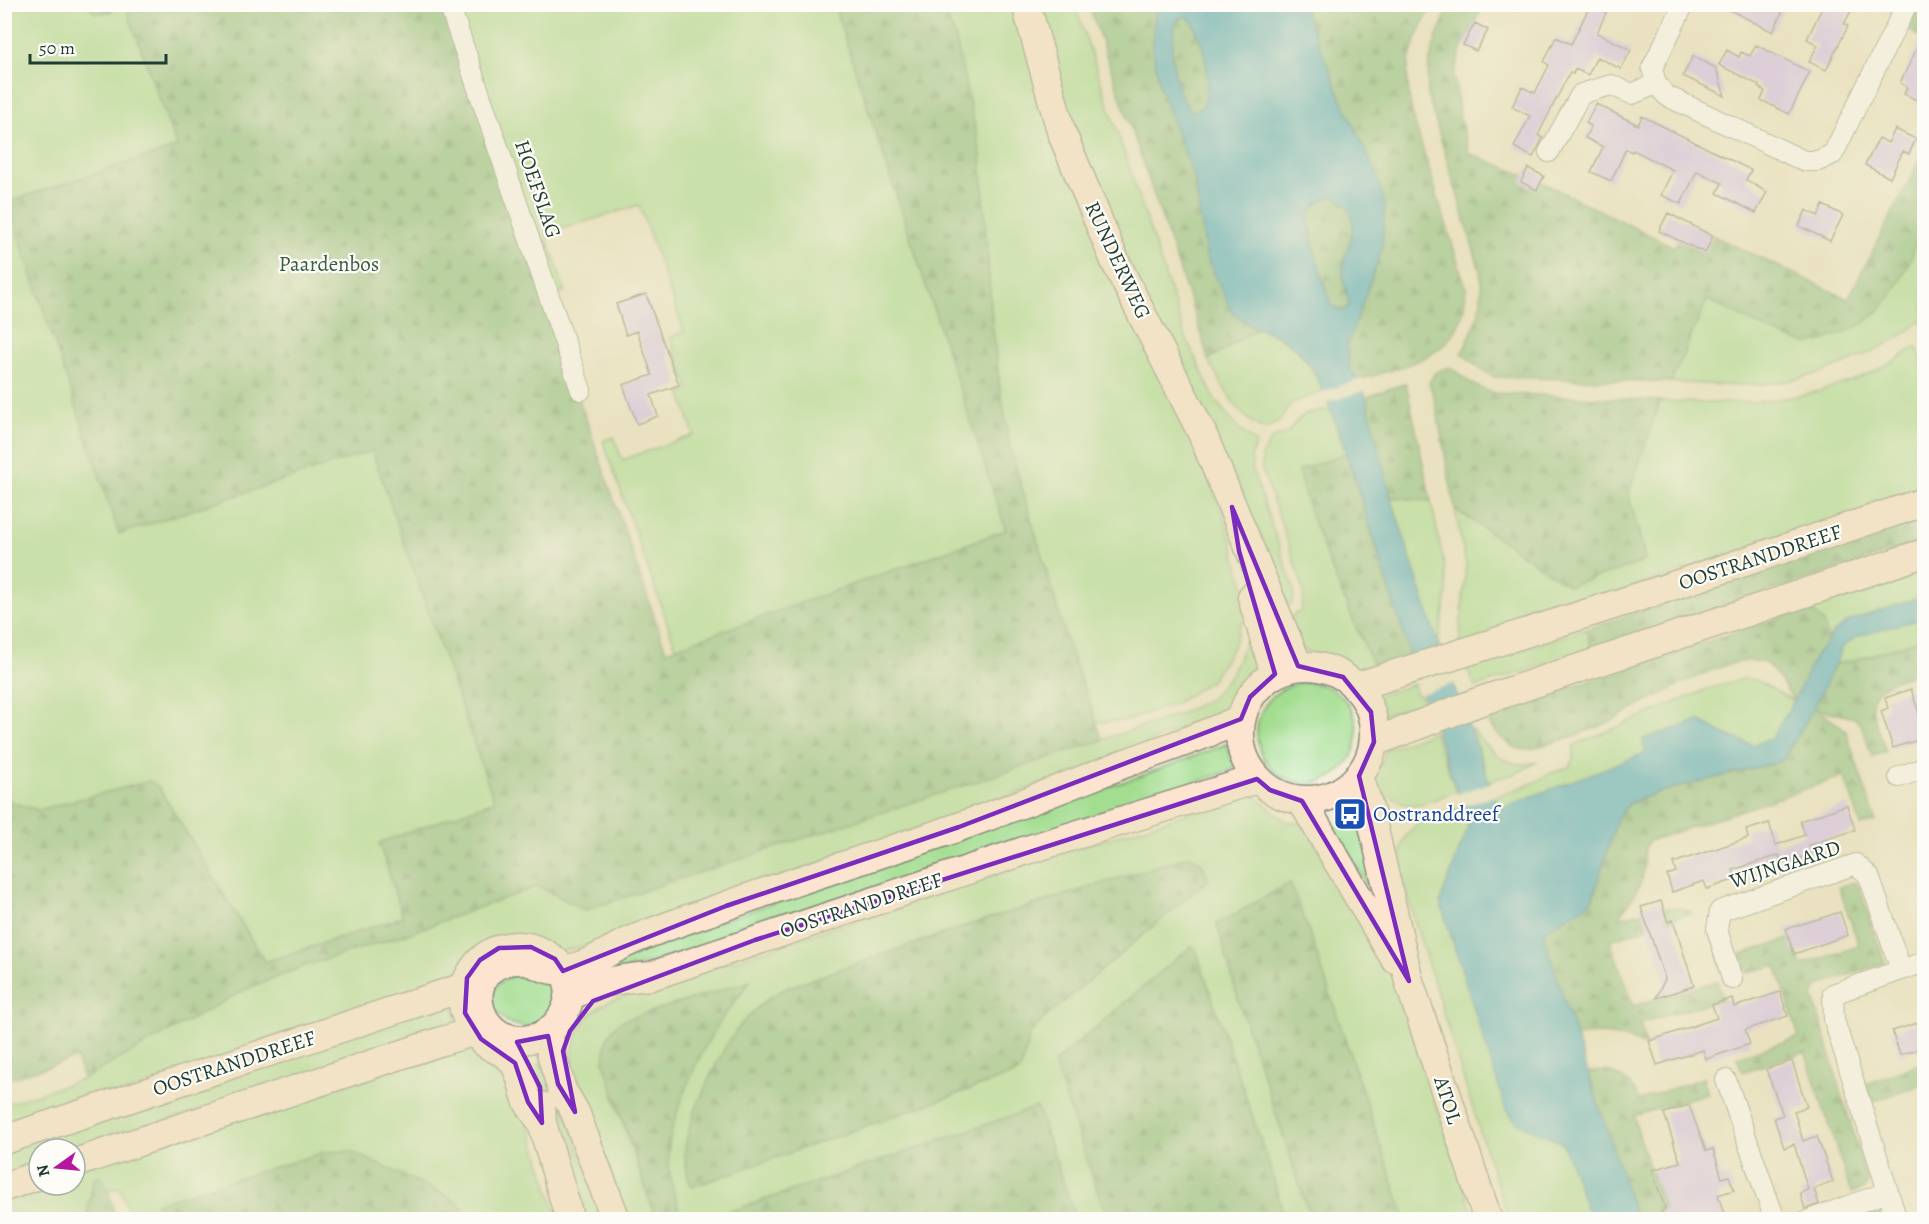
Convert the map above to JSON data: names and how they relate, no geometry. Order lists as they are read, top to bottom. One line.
{"streets":{"main road":["RUNDERWEG","OOSTRANDDREEF","ATOL"],"street":["HOEFSLAG","WIJNGAARD"]},"crossings":[["RUNDERWEG","OOSTRANDDREEF"],["RUNDERWEG","ATOL"],["OOSTRANDDREEF","ATOL"]],"parks":["Paardenbos"],"places":{"bus stop":["Oostranddreef"]},"scale_bar":"50 m","north":"left"}
